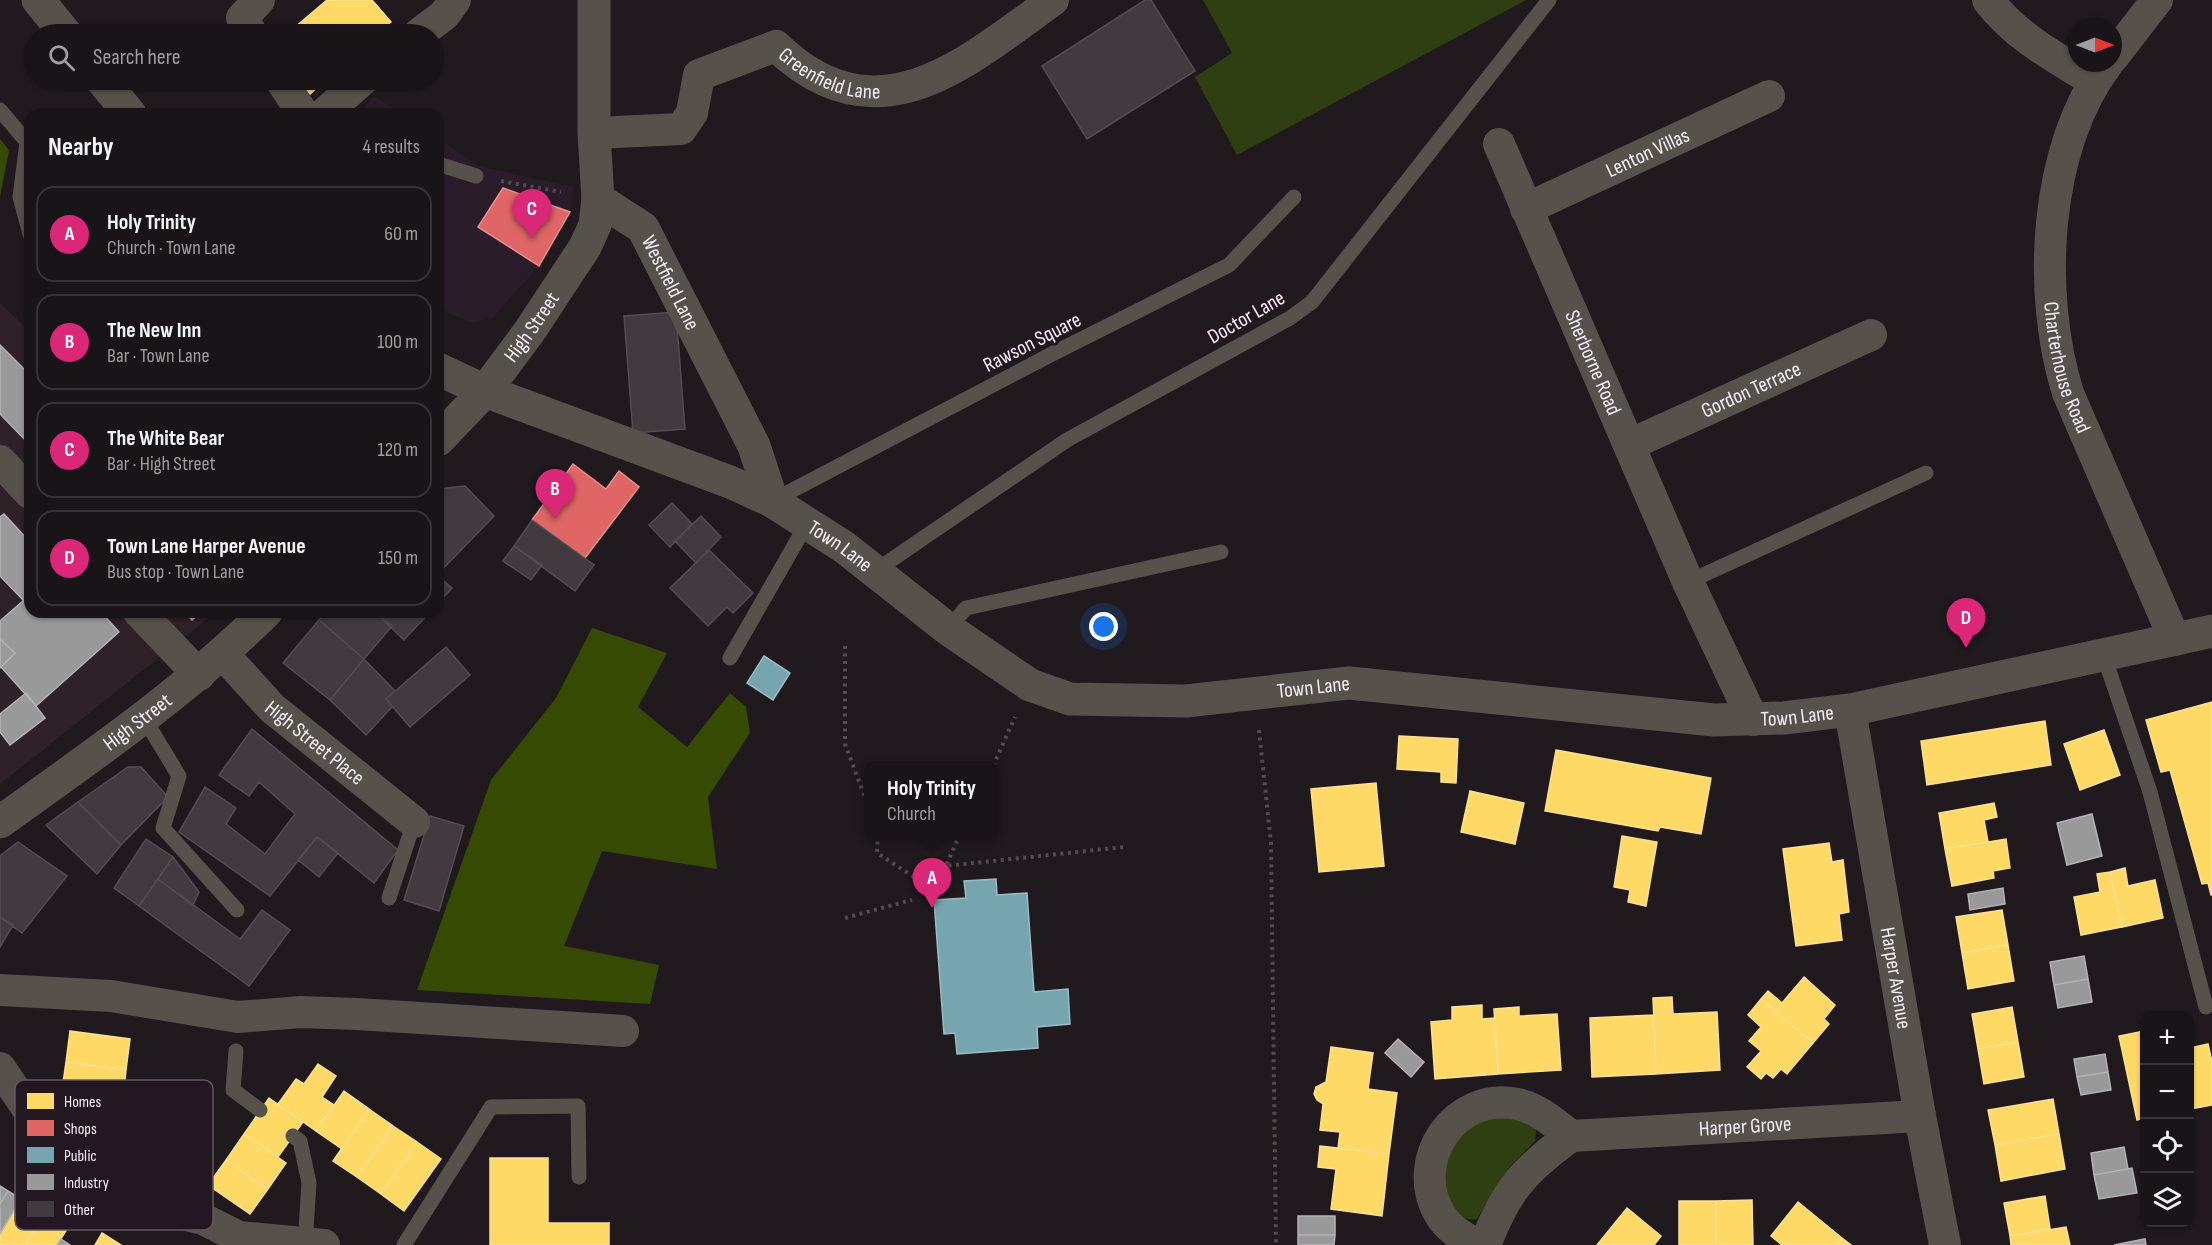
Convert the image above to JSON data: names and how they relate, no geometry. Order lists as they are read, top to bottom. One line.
{"streets":{"street":["Greenfield Lane","Lenton Villas","Westfield Lane","High Street","Sherborne Road","Charterhouse Road","Gordon Terrace","Town Lane","High Street Place","Harper Avenue","Harper Grove"],"lane":["Doctor Lane","Rawson Square"]},"crossings":[["Lenton Villas","Sherborne Road"],["Westfield Lane","High Street"],["Westfield Lane","Rawson Square"],["Westfield Lane","Town Lane"],["Doctor Lane","Town Lane"],["High Street","Town Lane"],["High Street","High Street Place"],["Rawson Square","Town Lane"],["Sherborne Road","Gordon Terrace"],["Sherborne Road","Town Lane"],["Charterhouse Road","Town Lane"],["Town Lane","Harper Avenue"],["Harper Avenue","Harper Grove"]],"legend":["Homes","Shops","Public","Industry","Other"],"north":"right","page":{"search":"Search here","heading":["Nearby","4 results"],"list":[{"mark":"A","name":"Holy Trinity","note":"Church · Town Lane","value":"60 m"},{"mark":"B","name":"The New Inn","note":"Bar · Town Lane","value":"100 m"},{"mark":"C","name":"The White Bear","note":"Bar · High Street","value":"120 m"},{"mark":"D","name":"Town Lane Harper Avenue","note":"Bus stop · Town Lane","value":"150 m"}],"pins":["C","B","D","A"],"popup":["Holy Trinity","Church"],"map_buttons":["+","−"]}}
